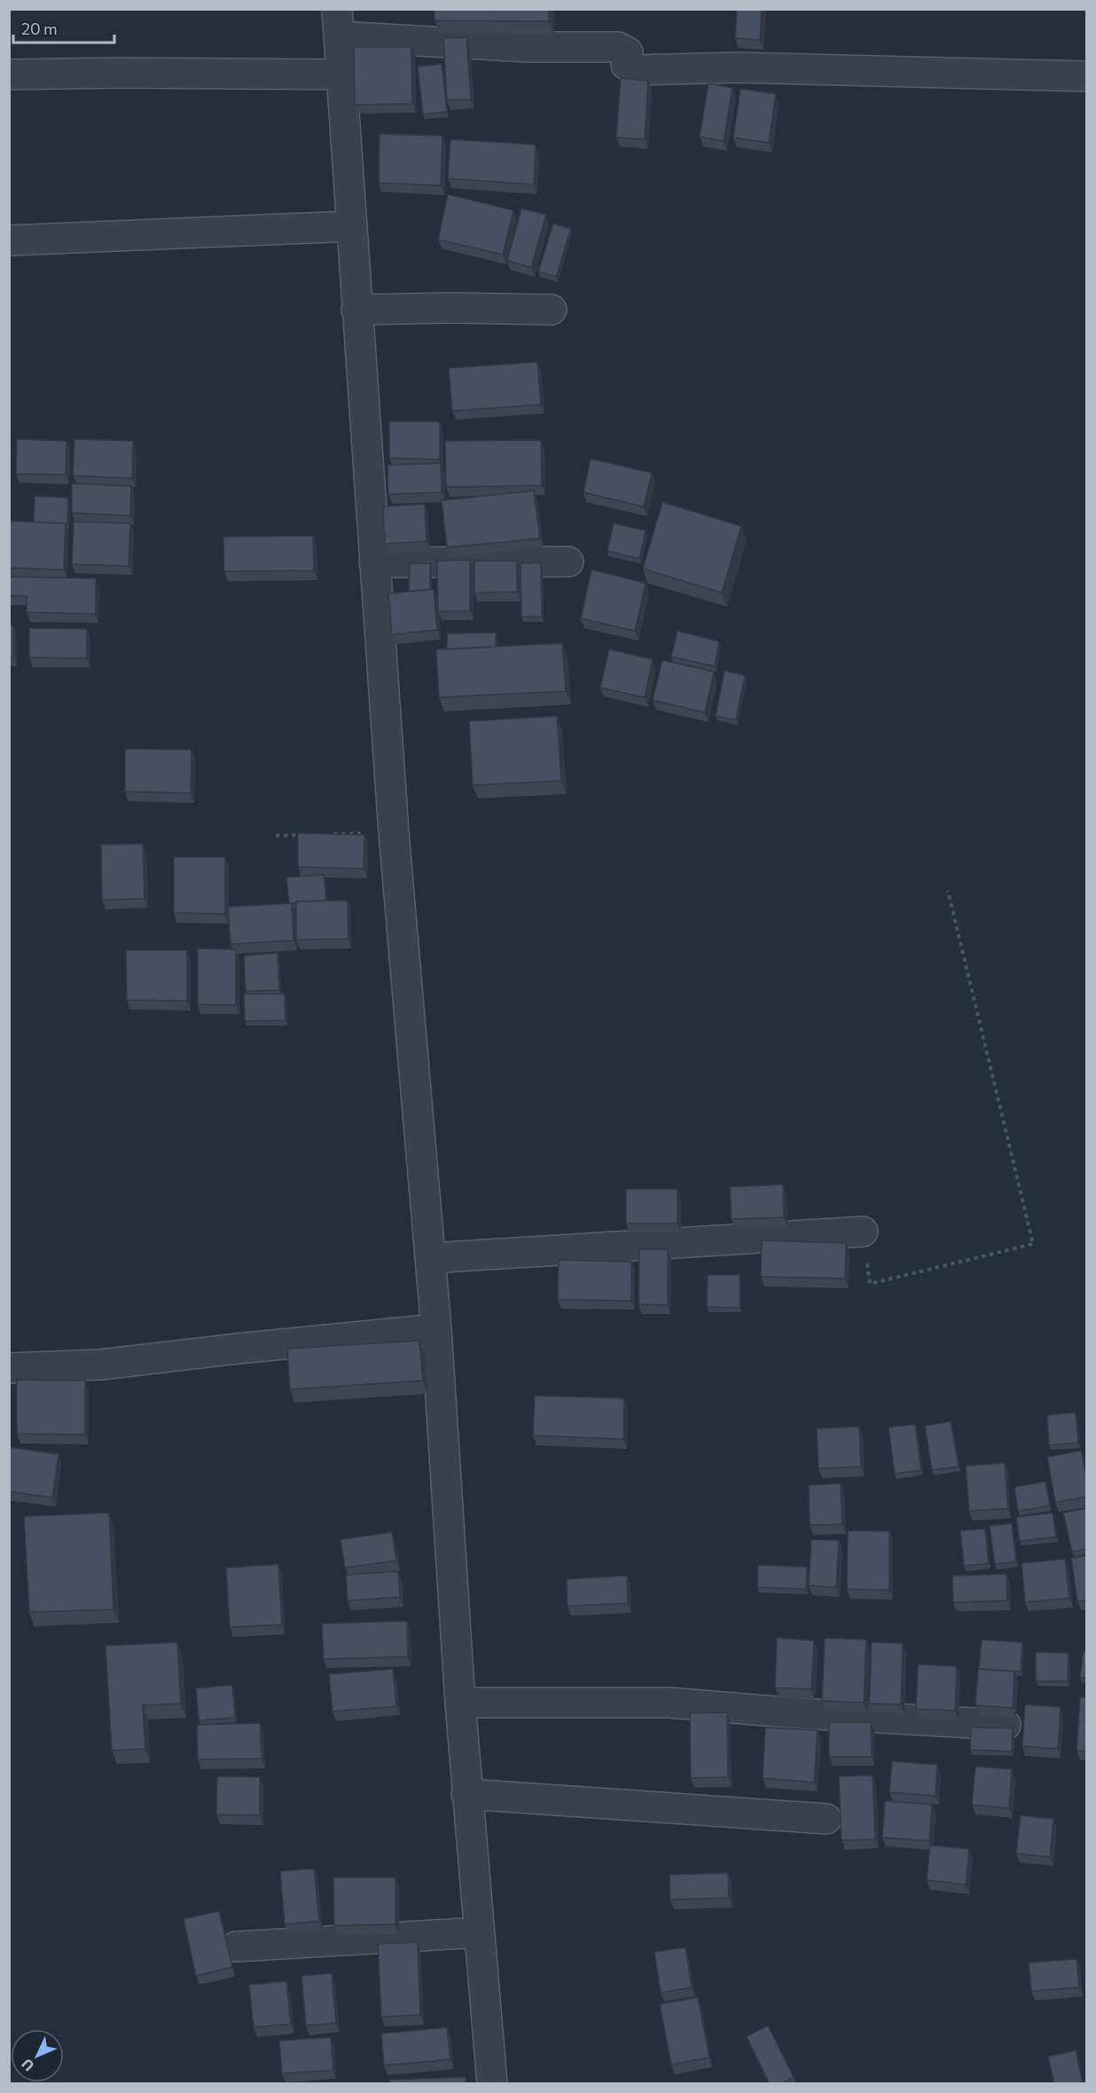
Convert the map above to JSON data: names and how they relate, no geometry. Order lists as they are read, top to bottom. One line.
{"scale_bar":"20 m","north":"bottom left"}
